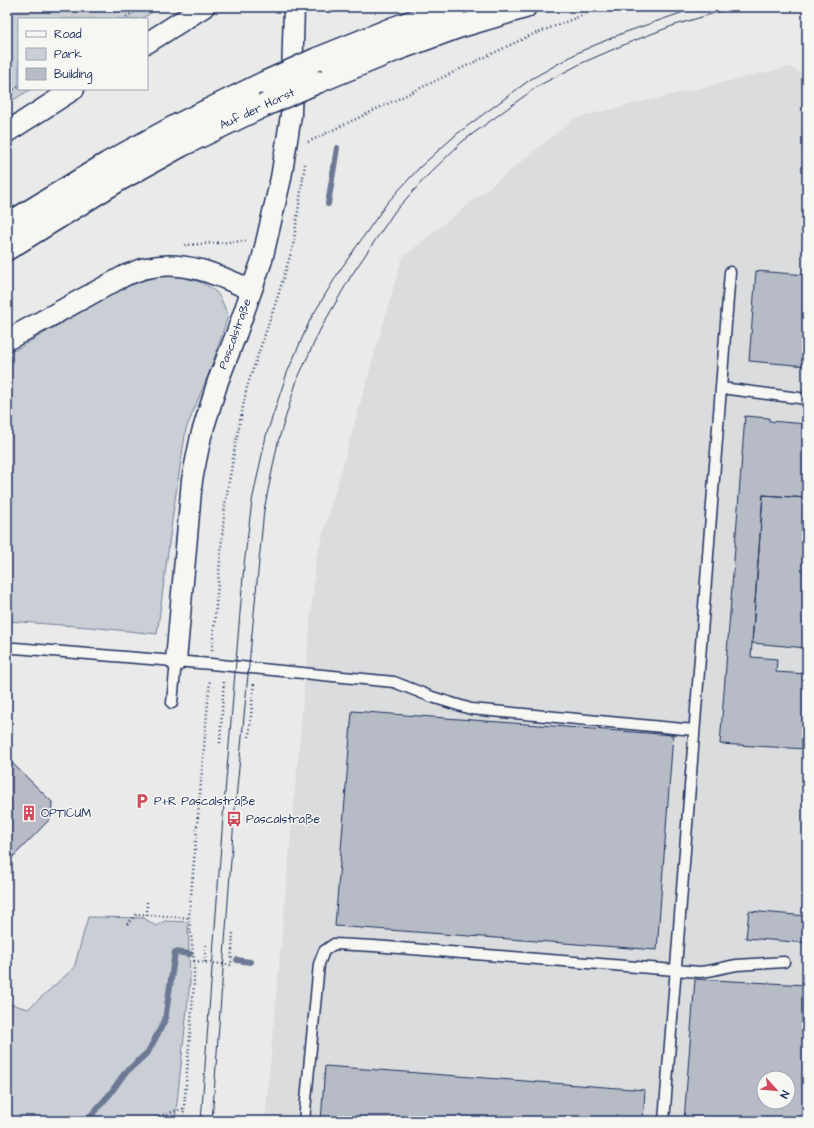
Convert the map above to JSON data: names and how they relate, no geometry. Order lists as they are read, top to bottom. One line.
{"streets":{"street":["Auf der Horst","Pascalstraße"]},"places":{"parking":["P+R Pascalstraße"],"building":["OPTICUM"],"bus stop":["Pascalstraße"]},"legend":["Road","Park","Building"],"north":"bottom right"}
